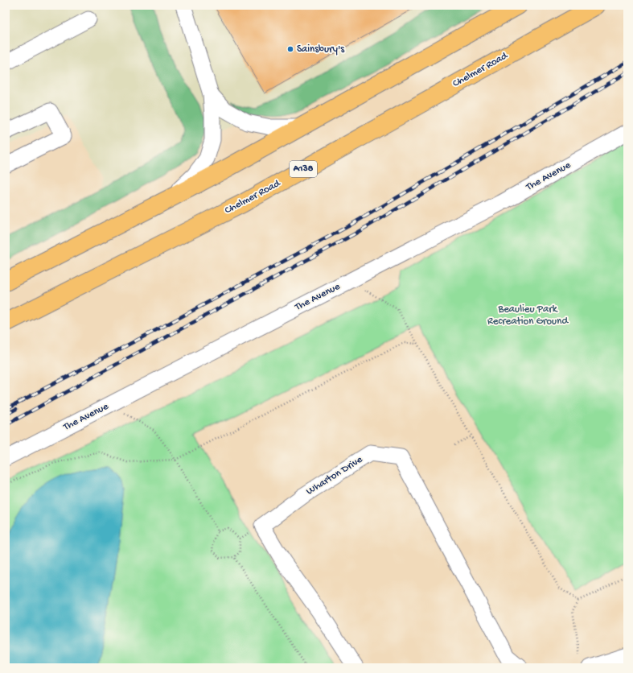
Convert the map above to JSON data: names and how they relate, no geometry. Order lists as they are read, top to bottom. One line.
{"streets":{"main road":["Chelmer Road","A138"],"street":["The Avenue","Wharton Drive"]},"parks":["Beaulieu Park Recreation Ground"],"places":["Sainsbury's"]}
